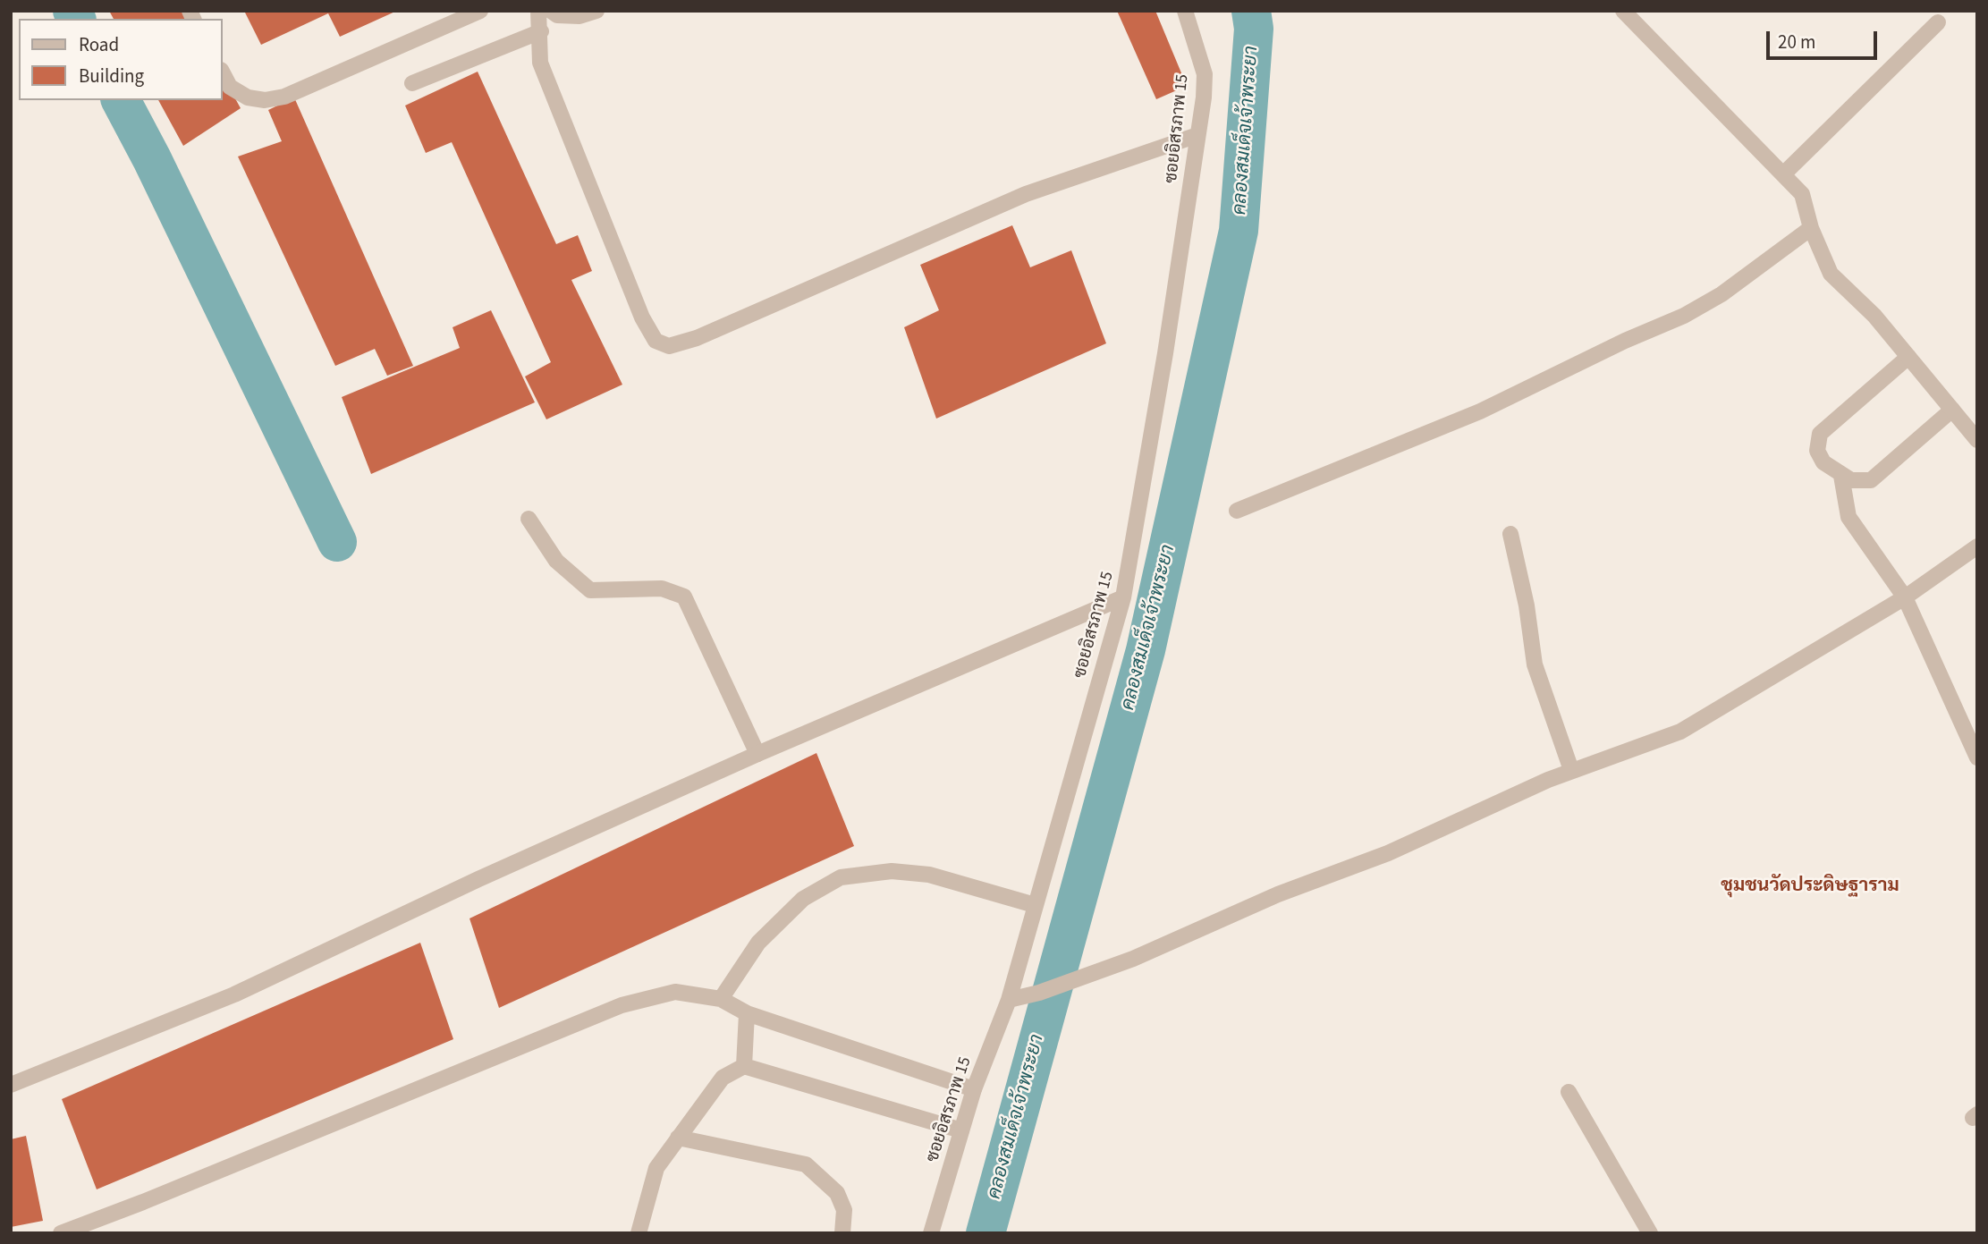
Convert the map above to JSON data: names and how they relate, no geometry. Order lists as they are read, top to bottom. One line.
{"streets":{"street":["ซอยอิสรภาพ 15"]},"districts":["ชุมชนวัดประดิษฐาราม"],"water":["คลองสมเด็จเจ้าพระยา"],"legend":["Road","Building"],"scale_bar":"20 m"}
